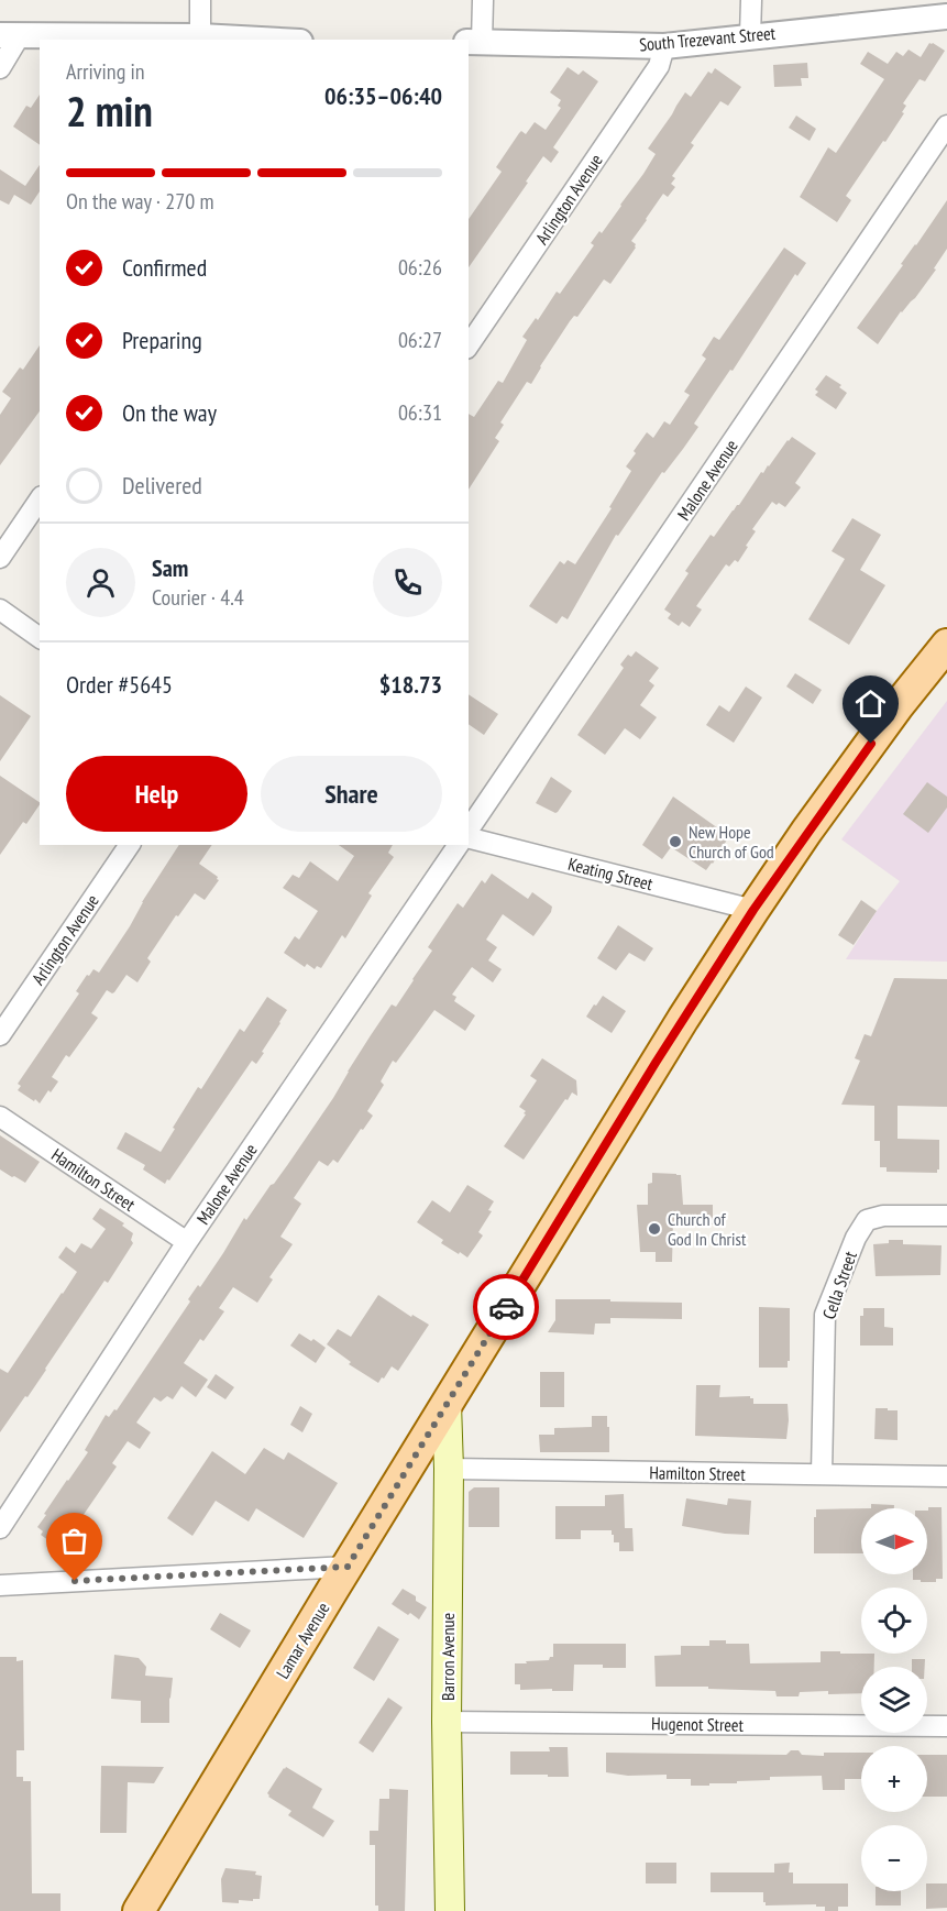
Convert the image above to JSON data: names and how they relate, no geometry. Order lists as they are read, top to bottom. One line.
{"streets":{"main road":["Lamar Avenue","Barron Avenue"],"street":["South Trezevant Street","Arlington Avenue","Malone Avenue","Keating Street","Hamilton Street","Cella Street","Hugenot Street"]},"crossings":[["South Trezevant Street","Arlington Avenue"],["Malone Avenue","Hamilton Street"],["Keating Street","Lamar Avenue"],["Hamilton Street","Cella Street"],["Hamilton Street","Barron Avenue"],["Lamar Avenue","Barron Avenue"],["Barron Avenue","Hugenot Street"]],"places":["New Hope Church of God","Church of God In Christ"],"north":"right","page":{"heading":["2 min","Arriving in","06:35–06:40"],"panel":["Sam","Courier · 4.4","Order #5645","$18.73"],"bar":"On the way · 270 m","list":[["Confirmed","06:26"],["Preparing","06:27"],["On the way","06:31"],"Delivered"],"buttons":["Help","Share"],"map_buttons":["+","−"]}}
